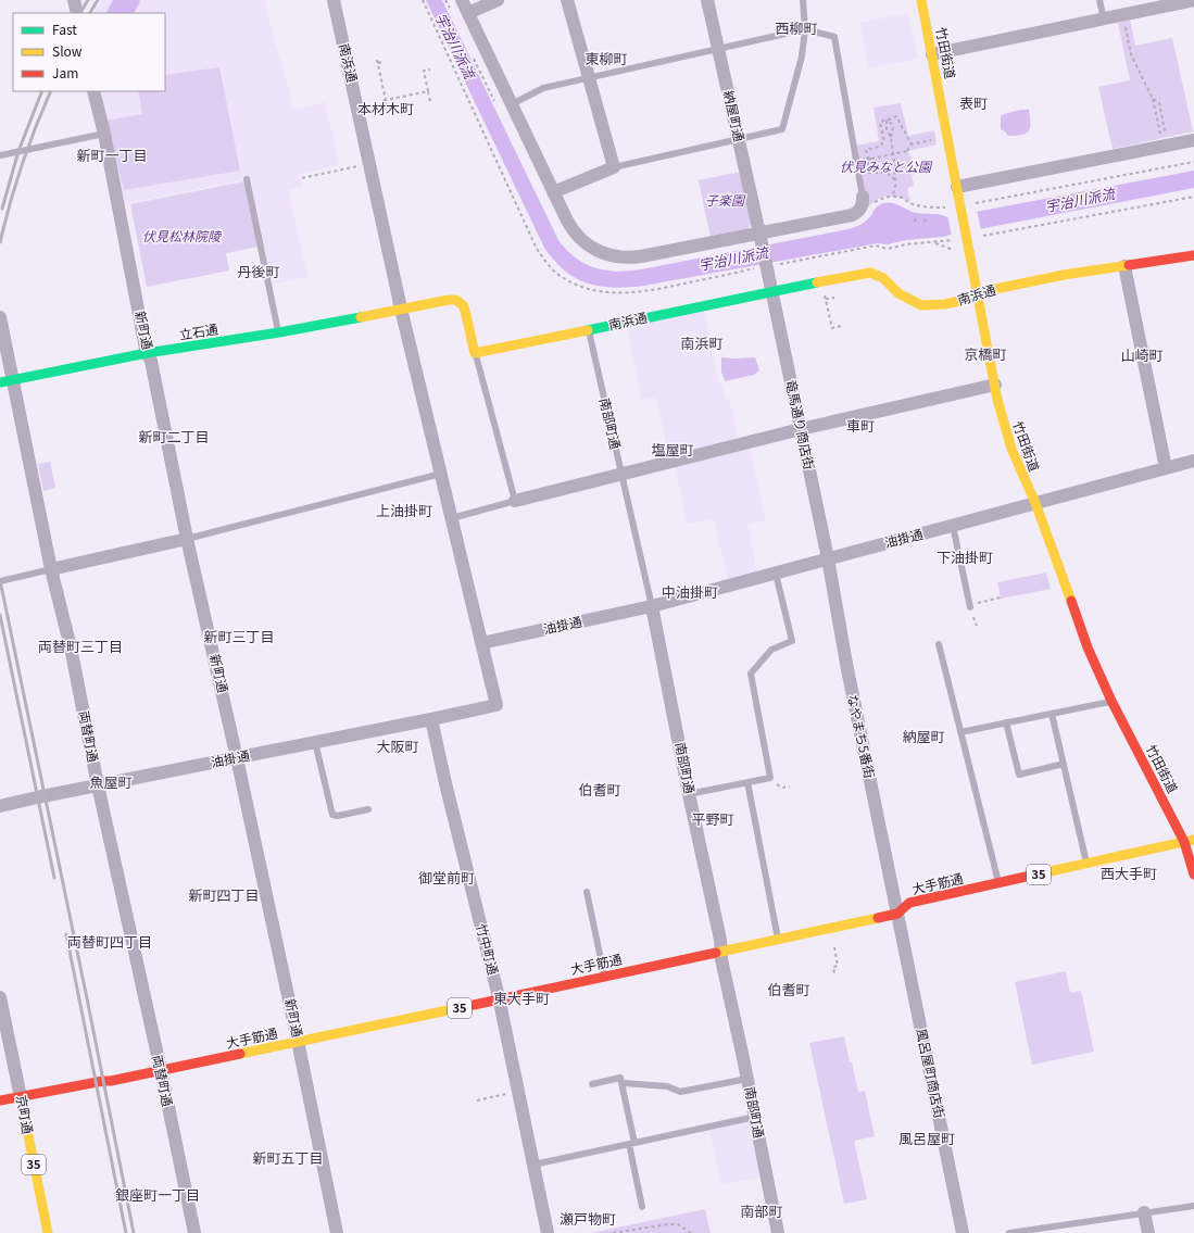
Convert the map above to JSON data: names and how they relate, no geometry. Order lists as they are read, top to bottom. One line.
{"streets":{"main road":["竹田街道","南浜通","立石通","35","大手筋通","京町通"],"street":["納屋町通","新町通","南部町通","竜馬通り商店街","油掛通","両替町通","なやまち5番街","竹中町通","風呂屋町商店街"]},"crossings":[["竹田街道","南浜通"],["竹田街道","油掛通"],["竹田街道","大手筋通"],["南浜通","納屋町通"],["南浜通","立石通"],["南浜通","南部町通"],["南浜通","竜馬通り商店街"],["南浜通","油掛通"],["納屋町通","竜馬通り商店街"],["新町通","立石通"],["新町通","油掛通"],["新町通","大手筋通"],["立石通","両替町通"],["南部町通","油掛通"],["南部町通","大手筋通"],["竜馬通り商店街","油掛通"],["竜馬通り商店街","なやまち5番街"],["油掛通","両替町通"],["油掛通","なやまち5番街"],["油掛通","竹中町通"],["両替町通","大手筋通"],["なやまち5番街","大手筋通"],["なやまち5番街","風呂屋町商店街"],["大手筋通","竹中町通"],["大手筋通","風呂屋町商店街"],["大手筋通","京町通"]],"districts":["西柳町","東柳町","表町","本材木町","新町一丁目","丹後町","南浜町","京橋町","山崎町","車町","新町二丁目","塩屋町","上油掛町","下油掛町","中油掛町","新町三丁目","両替町三丁目","納屋町","大阪町","魚屋町","伯耆町","平野町","西大手町","御堂前町","新町四丁目","両替町四丁目","伯耆町","東大手町","風呂屋町","新町五丁目","銀座町一丁目","南部町","瀬戸物町"],"water":["宇治川派流"],"parks":["伏見みなと公園","子楽園","伏見松林院陵"],"legend":["Fast","Slow","Jam"]}
